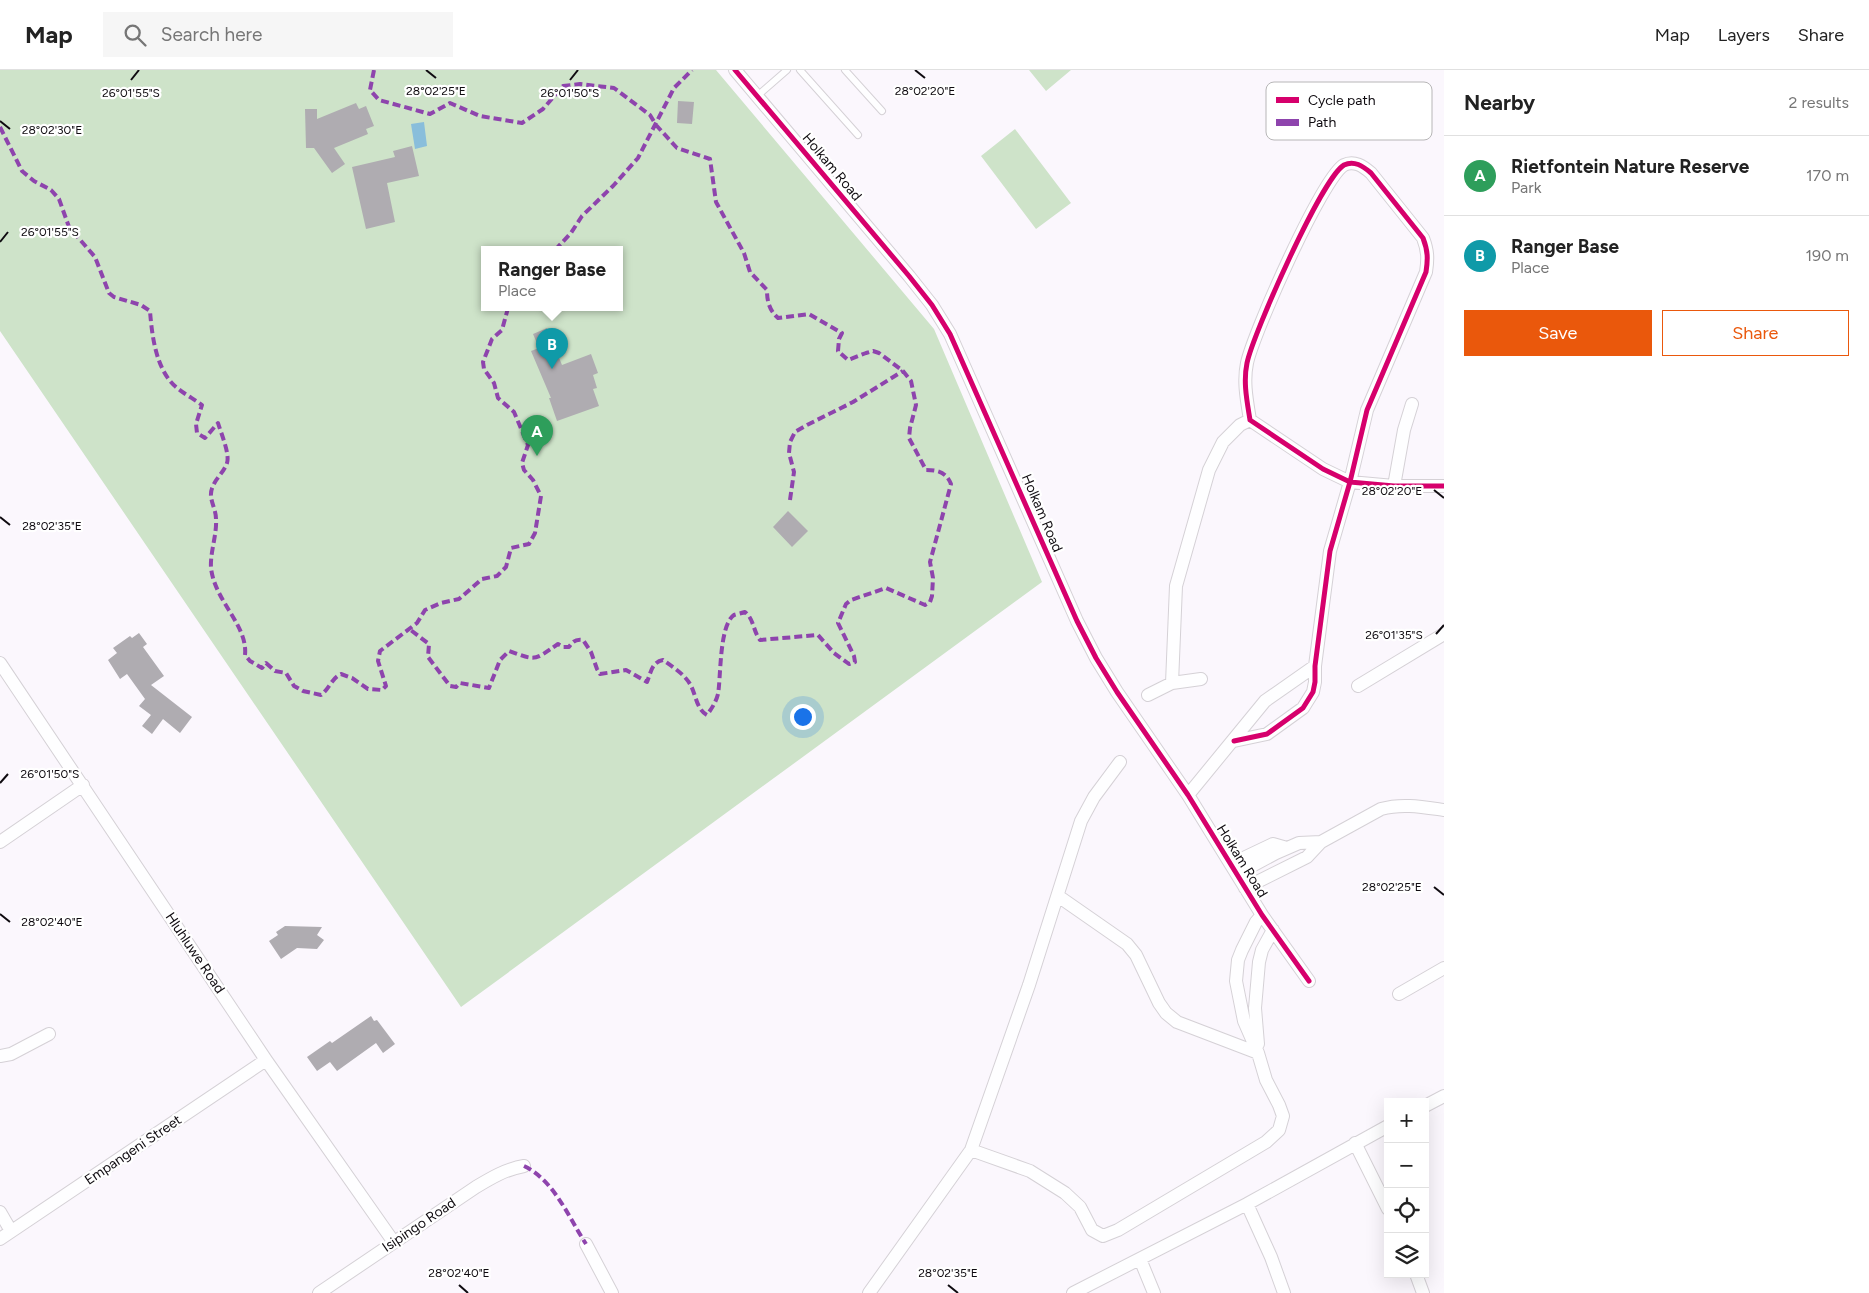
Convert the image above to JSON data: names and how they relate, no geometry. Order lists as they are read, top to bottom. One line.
{"streets":{"street":["Holkam Road","Hluhluwe Road","Empangeni Street","Isipingo Road"]},"crossings":[["Hluhluwe Road","Empangeni Street"],["Hluhluwe Road","Isipingo Road"]],"legend":["Cycle path","Path"],"page":{"header":"Map","search":"Search here","nav":["Map","Layers","Share"],"heading":["Nearby","2 results"],"list":[{"mark":"A","name":"Rietfontein Nature Reserve","note":"Park","value":"170 m"},{"mark":"B","name":"Ranger Base","note":"Place","value":"190 m"}],"popup":["Ranger Base","Place"],"buttons":["Save","Share"],"pins":["B","A"],"map_buttons":["+","−"]},"coordinates":["28°02'25\"E","28°02'20\"E","26°01'55\"S","26°01'50\"S","28°02'30\"E","28°02'35\"E","26°01'35\"S","28°02'40\"E"]}
